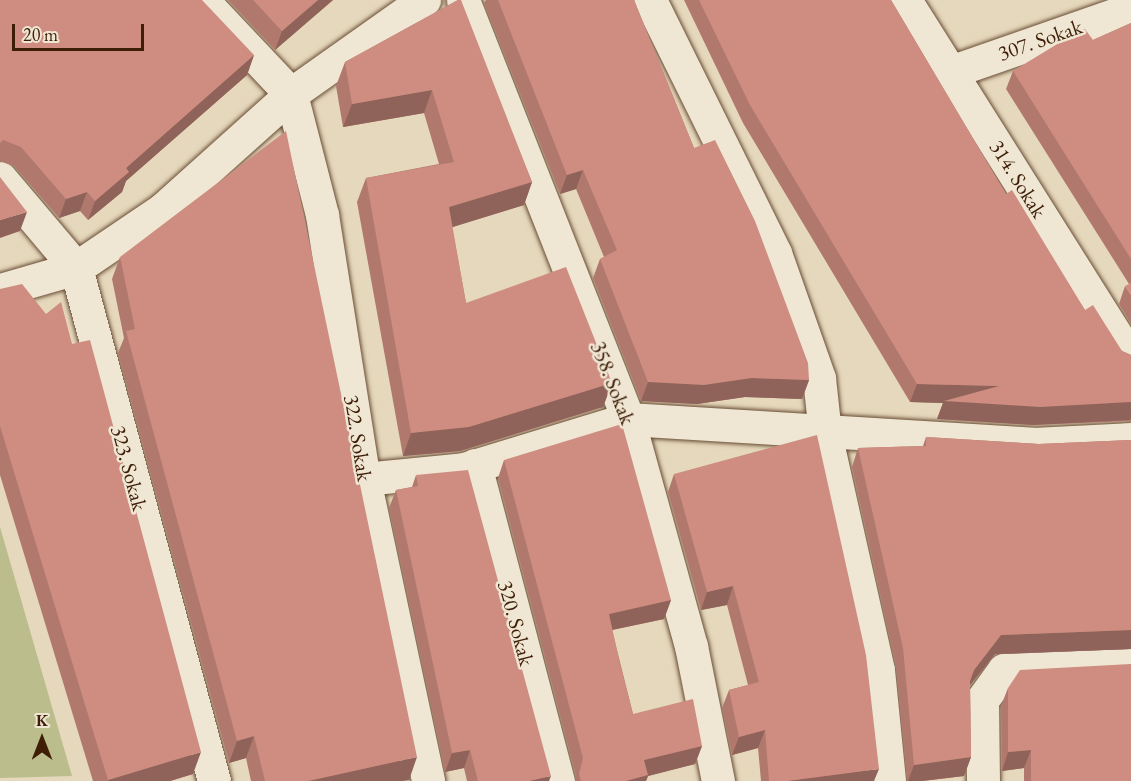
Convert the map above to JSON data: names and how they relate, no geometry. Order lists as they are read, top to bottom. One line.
{"streets":{"street":["307. Sokak","314. Sokak","358. Sokak","322. Sokak","323. Sokak","320. Sokak"]},"crossings":[["307. Sokak","314. Sokak"]],"scale_bar":"20 m","north":"top"}
